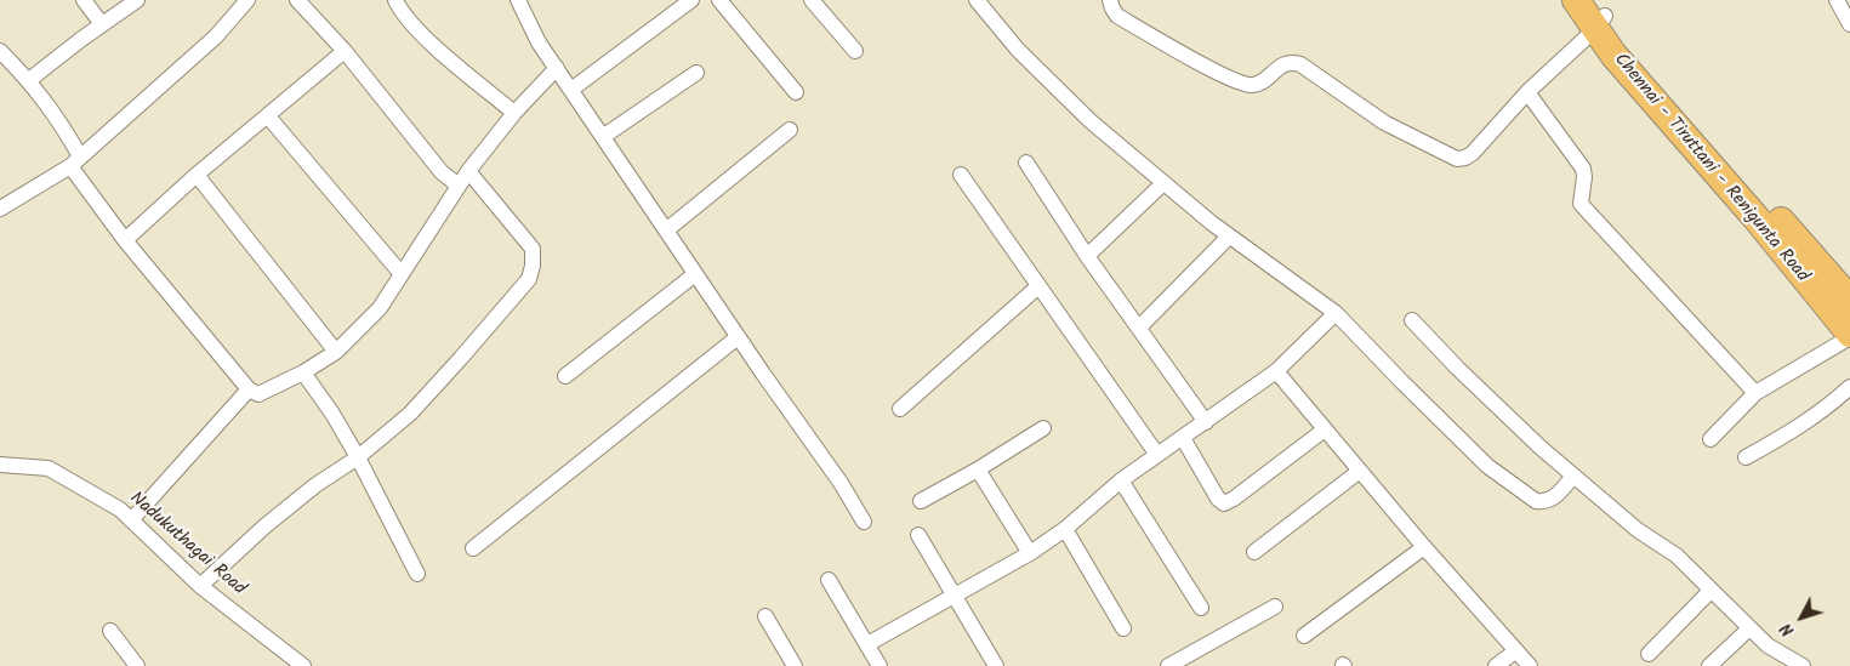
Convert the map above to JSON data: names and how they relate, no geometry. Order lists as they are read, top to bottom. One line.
{"streets":{"highway":["Chennai - Tiruttani - Renigunta Road"],"street":["Nadukuthagai Road"]},"north":"bottom left"}
